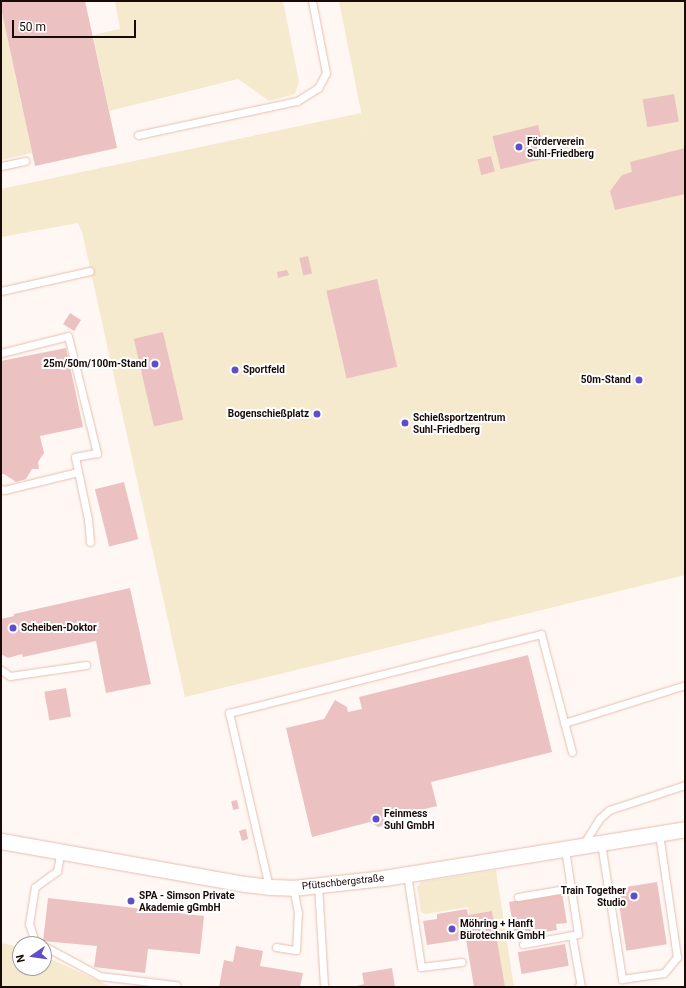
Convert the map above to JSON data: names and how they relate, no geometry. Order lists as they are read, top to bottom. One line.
{"streets":{"street":["Pfütschbergstraße"]},"places":["Förderverein Suhl-Friedberg","25m/50m/100m-Stand","Sportfeld","50m-Stand","Bogenschießplatz","Schießsportzentrum Suhl-Friedberg","Scheiben-Doktor","Feinmess Suhl GmbH","Train Together Studio","SPA - Simson Private Akademie gGmbH","Möhring + Hanft Bürotechnik GmbH"],"scale_bar":"50 m","north":"left"}
